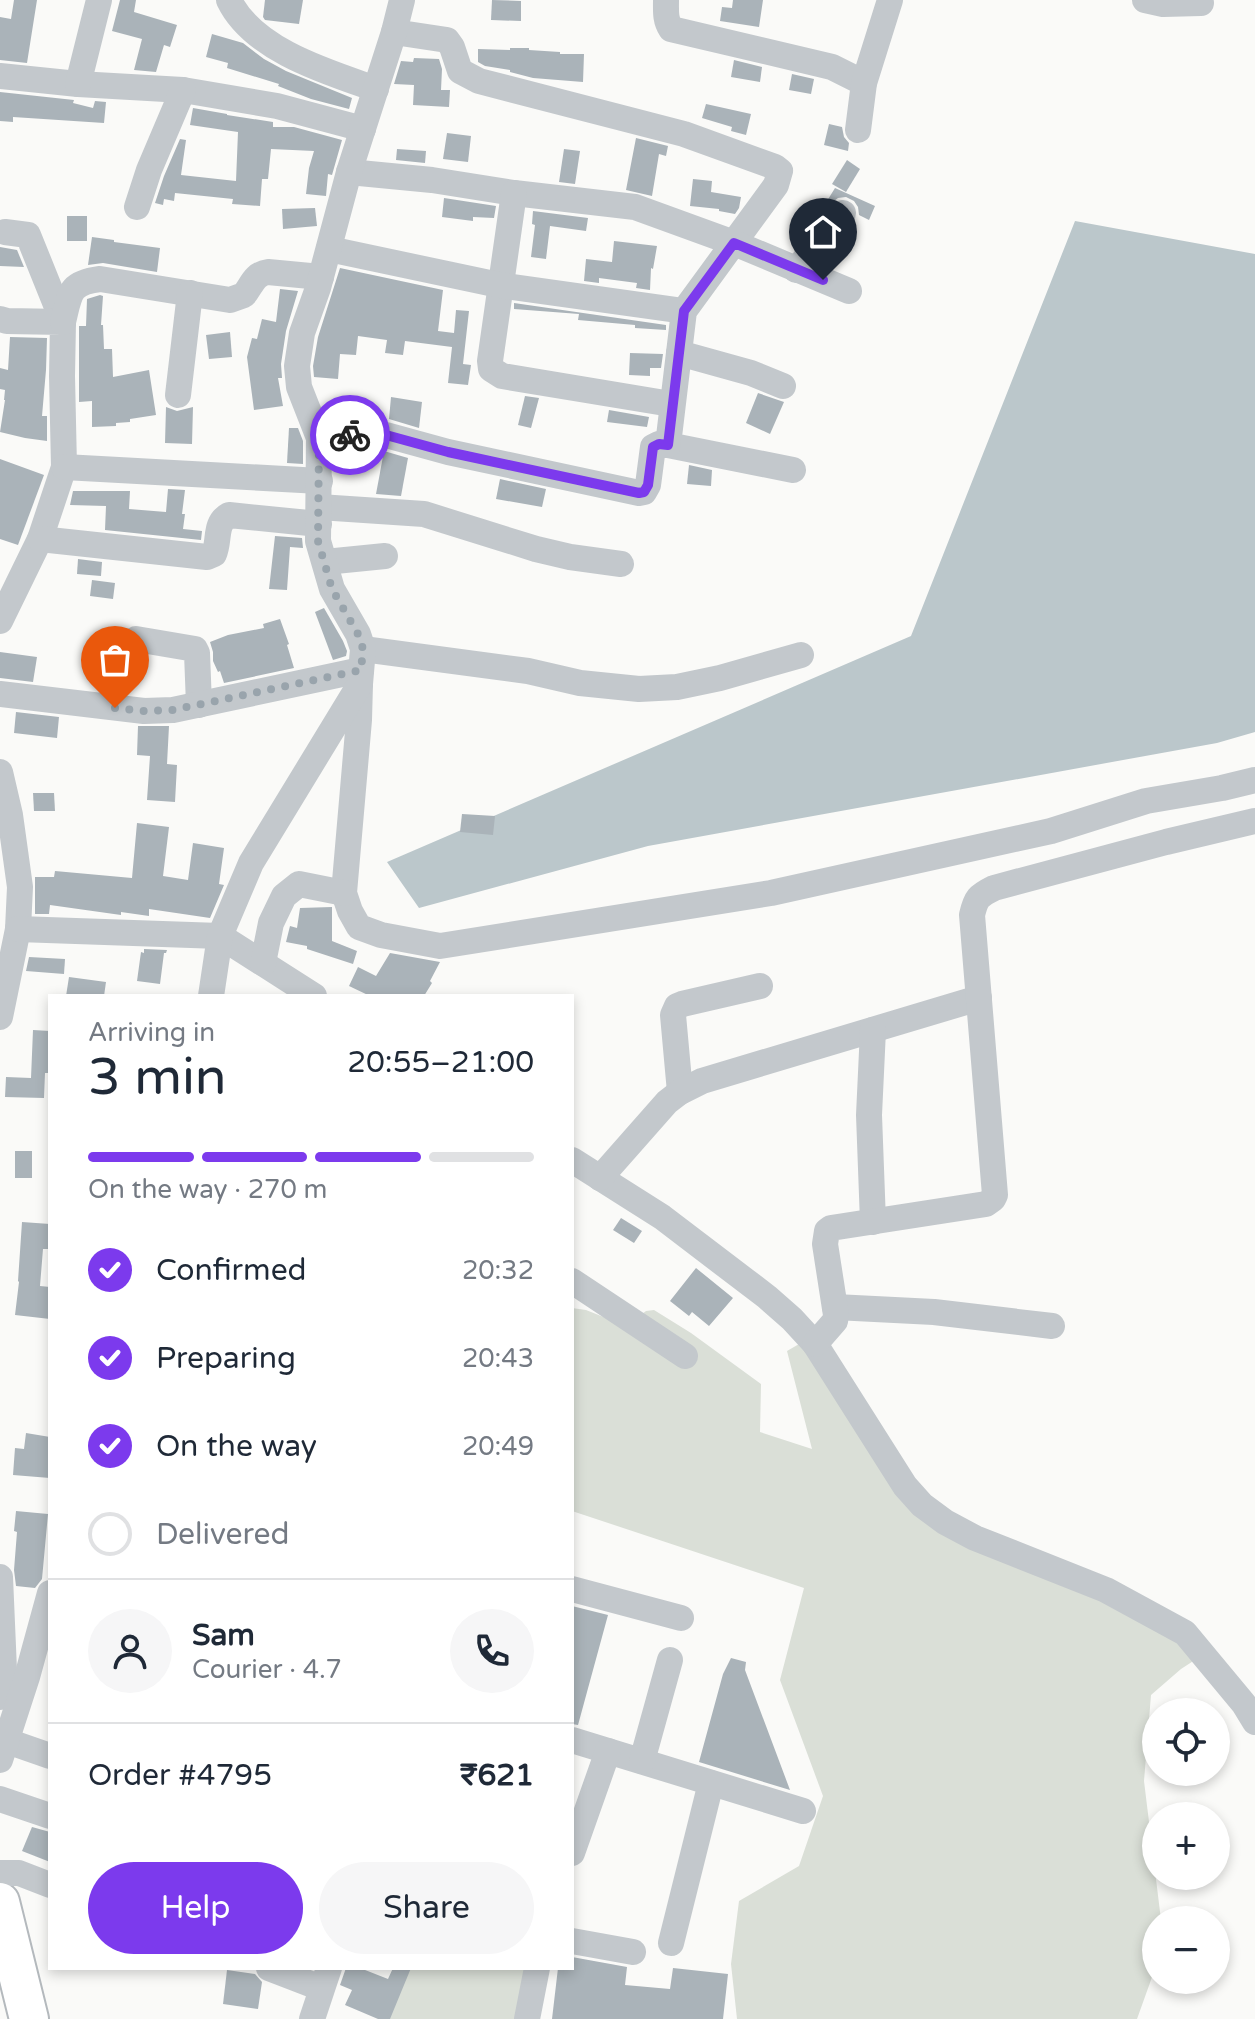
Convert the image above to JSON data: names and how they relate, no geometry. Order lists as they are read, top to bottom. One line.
{"page":{"heading":["3 min","Arriving in","20:55–21:00"],"panel":["Sam","Courier · 4.7","Order #4795","₹621"],"bar":"On the way · 270 m","list":[["Confirmed","20:32"],["Preparing","20:43"],["On the way","20:49"],"Delivered"],"map_buttons":["+","−"],"buttons":["Help","Share"]}}
